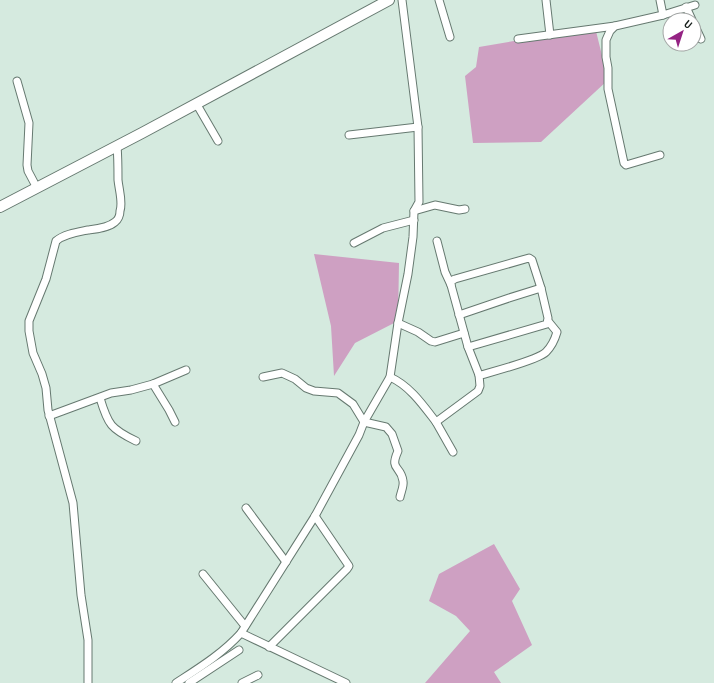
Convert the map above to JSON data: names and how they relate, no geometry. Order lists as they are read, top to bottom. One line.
{"north":"top right"}
